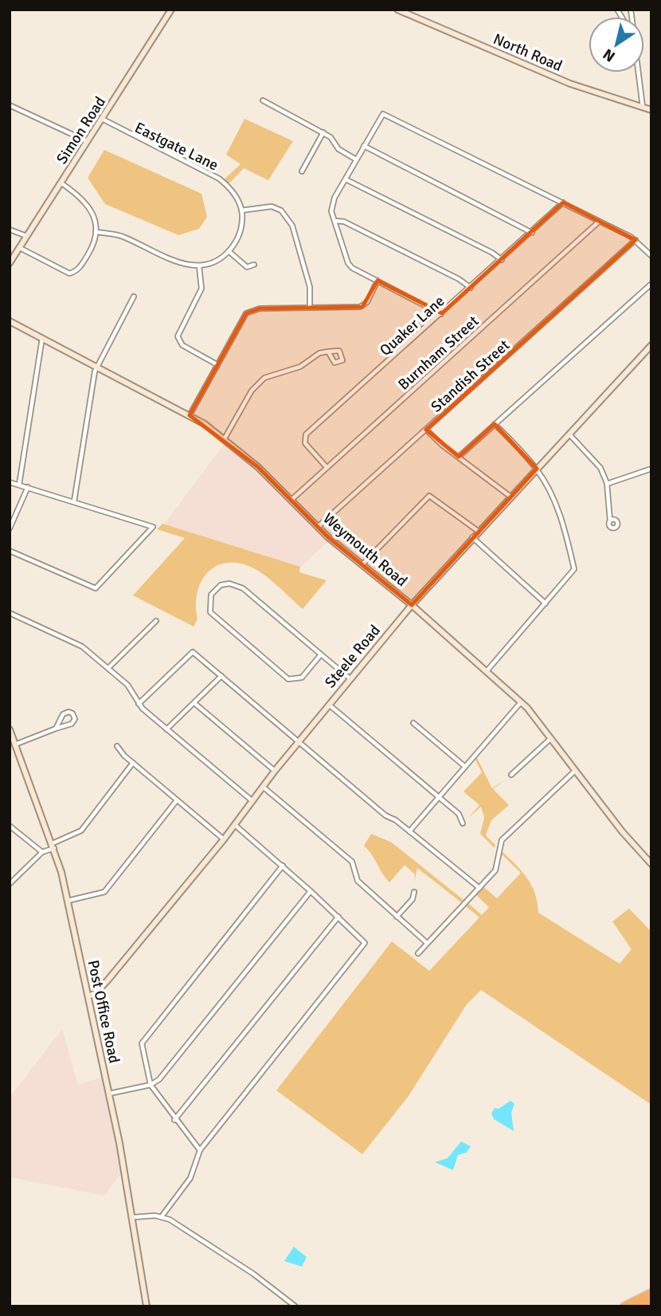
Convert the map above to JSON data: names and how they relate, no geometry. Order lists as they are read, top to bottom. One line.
{"streets":{"street":["North Road","Simon Road","Eastgate Lane","Quaker Lane","Burnham Street","Standish Street","Weymouth Road","Steele Road","Post Office Road"]},"crossings":[["Simon Road","Eastgate Lane"],["Quaker Lane","Burnham Street"],["Burnham Street","Weymouth Road"],["Standish Street","Weymouth Road"],["Weymouth Road","Steele Road"],["Steele Road","Post Office Road"]],"north":"bottom left"}
